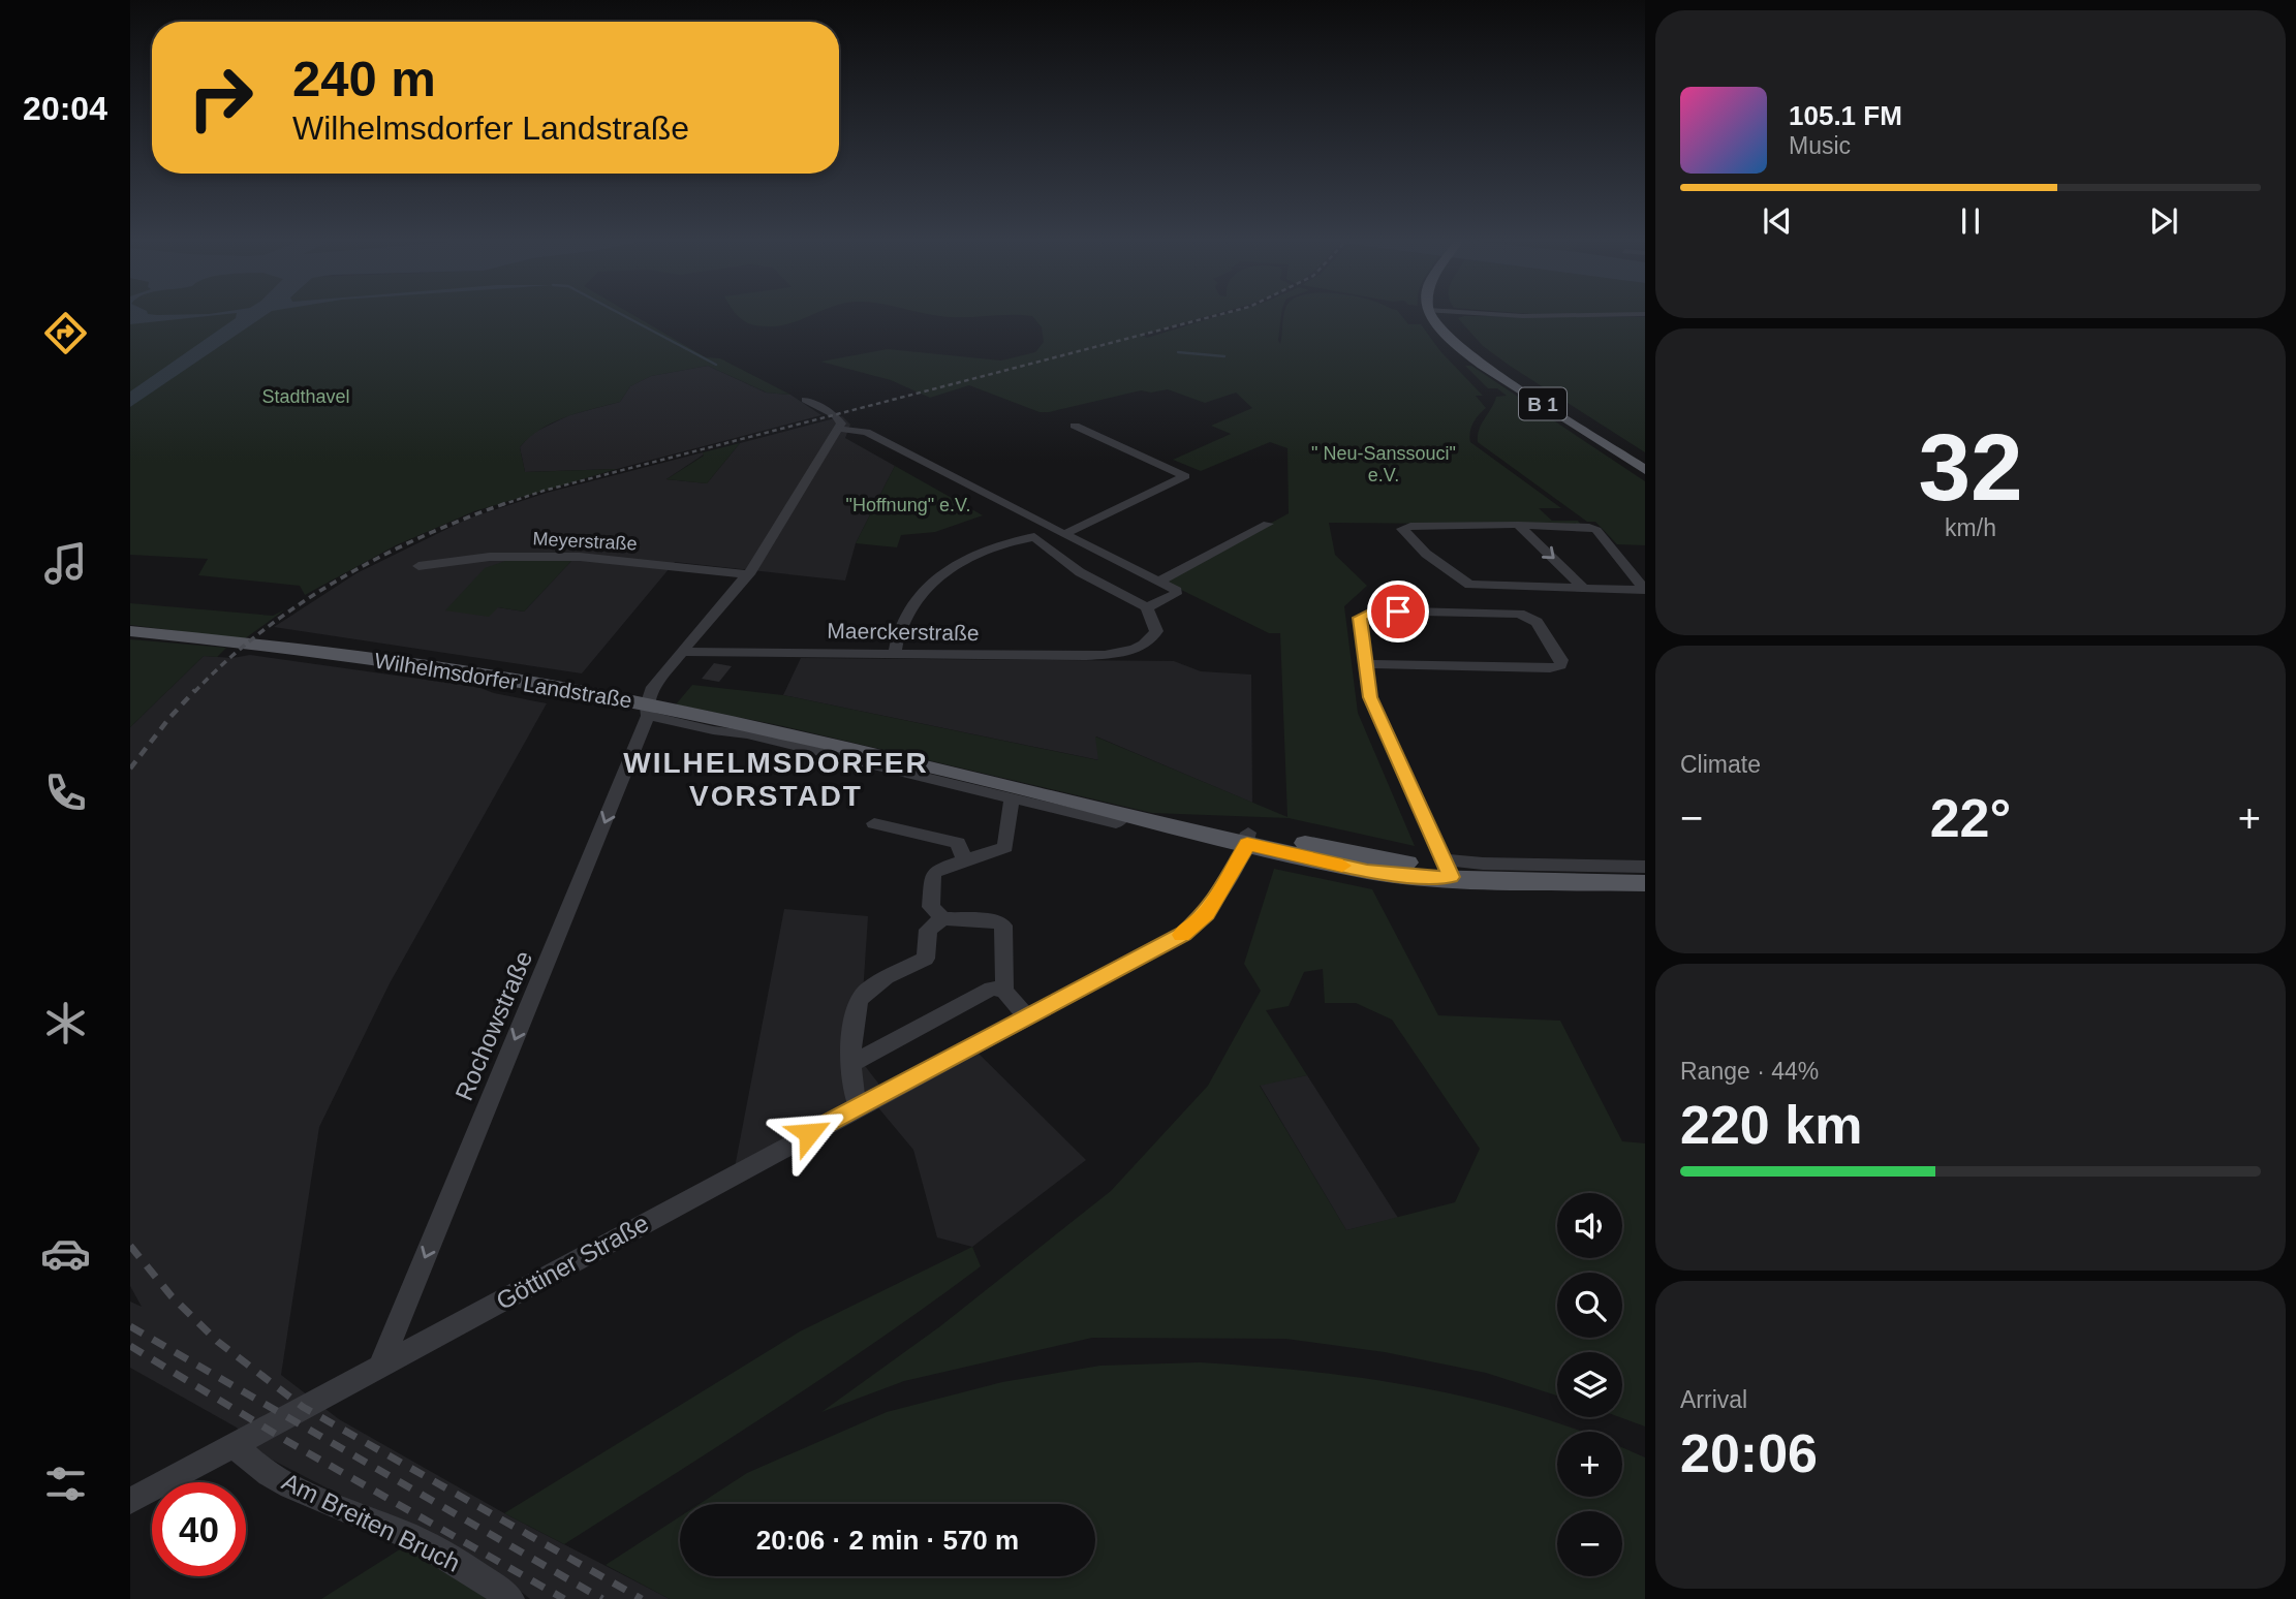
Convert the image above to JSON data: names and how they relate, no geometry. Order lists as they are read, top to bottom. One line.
{"streets":{"main road":["B 1","Wilhelmsdorfer Landstraße"],"street":["Meyerstraße","Maerckerstraße","Rochowstraße","Göttiner Straße","Am Breiten Bruch"]},"crossings":[["Wilhelmsdorfer Landstraße","Rochowstraße"],["Wilhelmsdorfer Landstraße","Göttiner Straße"],["Rochowstraße","Göttiner Straße"],["Göttiner Straße","Am Breiten Bruch"]],"one_way":["Rochowstraße"],"districts":["WILHELMSDORFER VORSTADT"],"parks":["Stadthavel","\" Neu-Sanssouci\" e.V.","\"Hoffnung\" e.V."],"page":{"tabs":"20:04","turn":["240 m","Wilhelmsdorfer Landstraße"],"song":["105.1 FM","Music"],"tile":[["32","km/h"],"Climate",["Range · 44%","220 km"],["Arrival","20:06"]],"heat":["−","22°","+"],"map_buttons":["+","−"],"limit":"40","trip":"20:06 · 2 min · 570 m"}}
